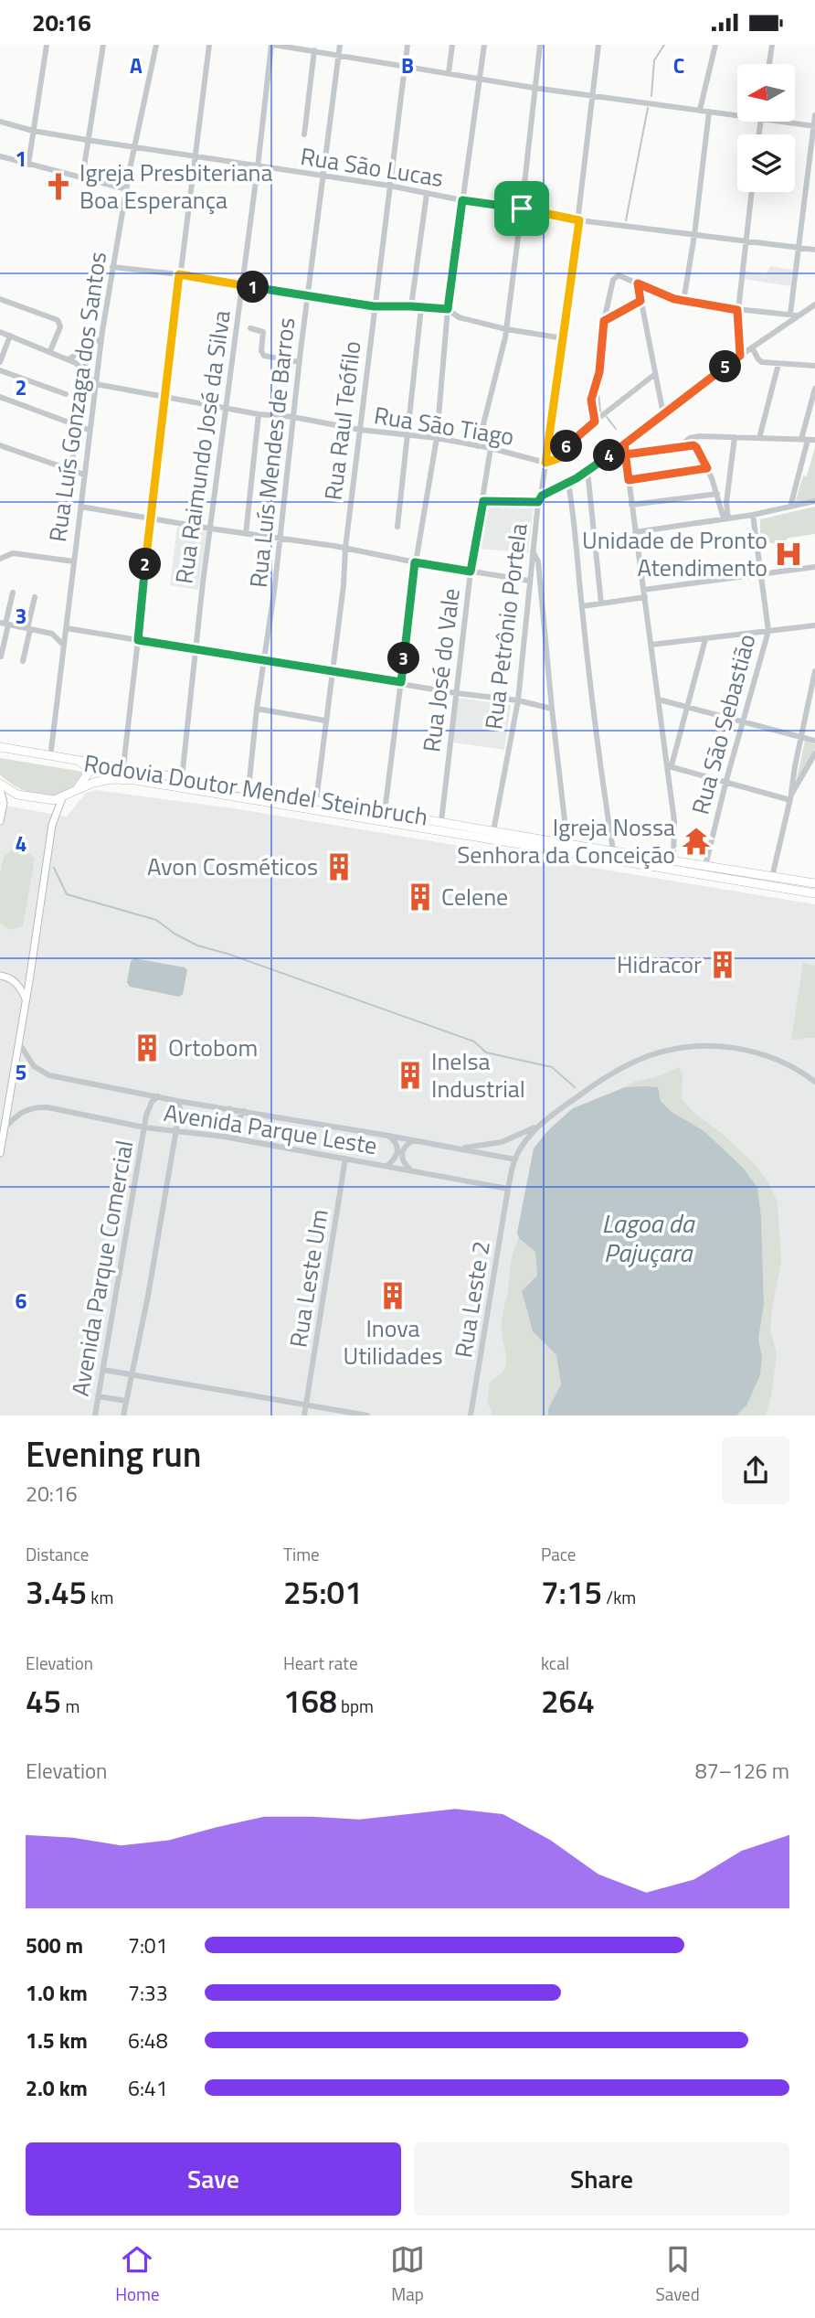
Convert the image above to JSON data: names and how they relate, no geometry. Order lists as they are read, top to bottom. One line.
{"streets":{"highway":["Rodovia Doutor Mendel Steinbruch"],"street":["Rua São Lucas","Rua Luís Gonzaga dos Santos","Rua Raul Teófilo","Rua São Tiago","Rua Raimundo José da Silva","Rua Luís Mendes de Barros","Rua Petrônio Portela","Rua José do Vale","Rua São Sebastião","Avenida Parque Leste","Avenida Parque Comercial","Rua Leste Um","Rua Leste 2"]},"crossings":[["Rua São Lucas","Rua Luís Gonzaga dos Santos"],["Rua São Lucas","Rua Raul Teófilo"],["Rua São Lucas","Rua Raimundo José da Silva"],["Rua São Lucas","Rua Luís Mendes de Barros"],["Rua São Lucas","Rua Petrônio Portela"],["Rua Luís Gonzaga dos Santos","Rua São Tiago"],["Rua Luís Gonzaga dos Santos","Rodovia Doutor Mendel Steinbruch"],["Rua Raul Teófilo","Rua São Tiago"],["Rua Raul Teófilo","Rodovia Doutor Mendel Steinbruch"],["Rua São Tiago","Rua Raimundo José da Silva"],["Rua São Tiago","Rua Luís Mendes de Barros"],["Rua São Tiago","Rua Petrônio Portela"],["Rua São Tiago","Rua José do Vale"],["Rua Raimundo José da Silva","Rodovia Doutor Mendel Steinbruch"],["Rua Luís Mendes de Barros","Rodovia Doutor Mendel Steinbruch"],["Rua Petrônio Portela","Rodovia Doutor Mendel Steinbruch"],["Rua José do Vale","Rodovia Doutor Mendel Steinbruch"],["Rua São Sebastião","Rodovia Doutor Mendel Steinbruch"],["Avenida Parque Leste","Avenida Parque Comercial"],["Avenida Parque Leste","Rua Leste Um"],["Avenida Parque Leste","Rua Leste 2"]],"water":["Lagoa da Pajuçara"],"places":{"church":["Igreja Presbiteriana Boa Esperança"],"hospital":["Unidade de Pronto Atendimento"],"temple":["Igreja Nossa Senhora da Conceição"],"building":["Avon Cosméticos","Celene","Hidracor","Ortobom","Inelsa Industrial","Inova Utilidades"]},"north":"left","page":{"status":"20:16","pins":["1","5","6","4","2","3"],"heading":["Evening run","20:16"],"stats":[["Distance","3.45 km"],["Time","25:01"],["Pace","7:15 /km"],["Elevation","45 m"],["Heart rate","168 bpm"],["kcal","264"]],"chart":["Elevation","87–126 m"],"list":[{"name":"500 m","note":"7:01"},{"name":"1.0 km","note":"7:33"},{"name":"1.5 km","note":"6:48"},{"name":"2.0 km","note":"6:41"}],"buttons":["Save","Share"],"tabs":["Home","Map","Saved"]},"grid":{"columns":["A","B","C"],"rows":["1","2","3","4","5","6"]}}
